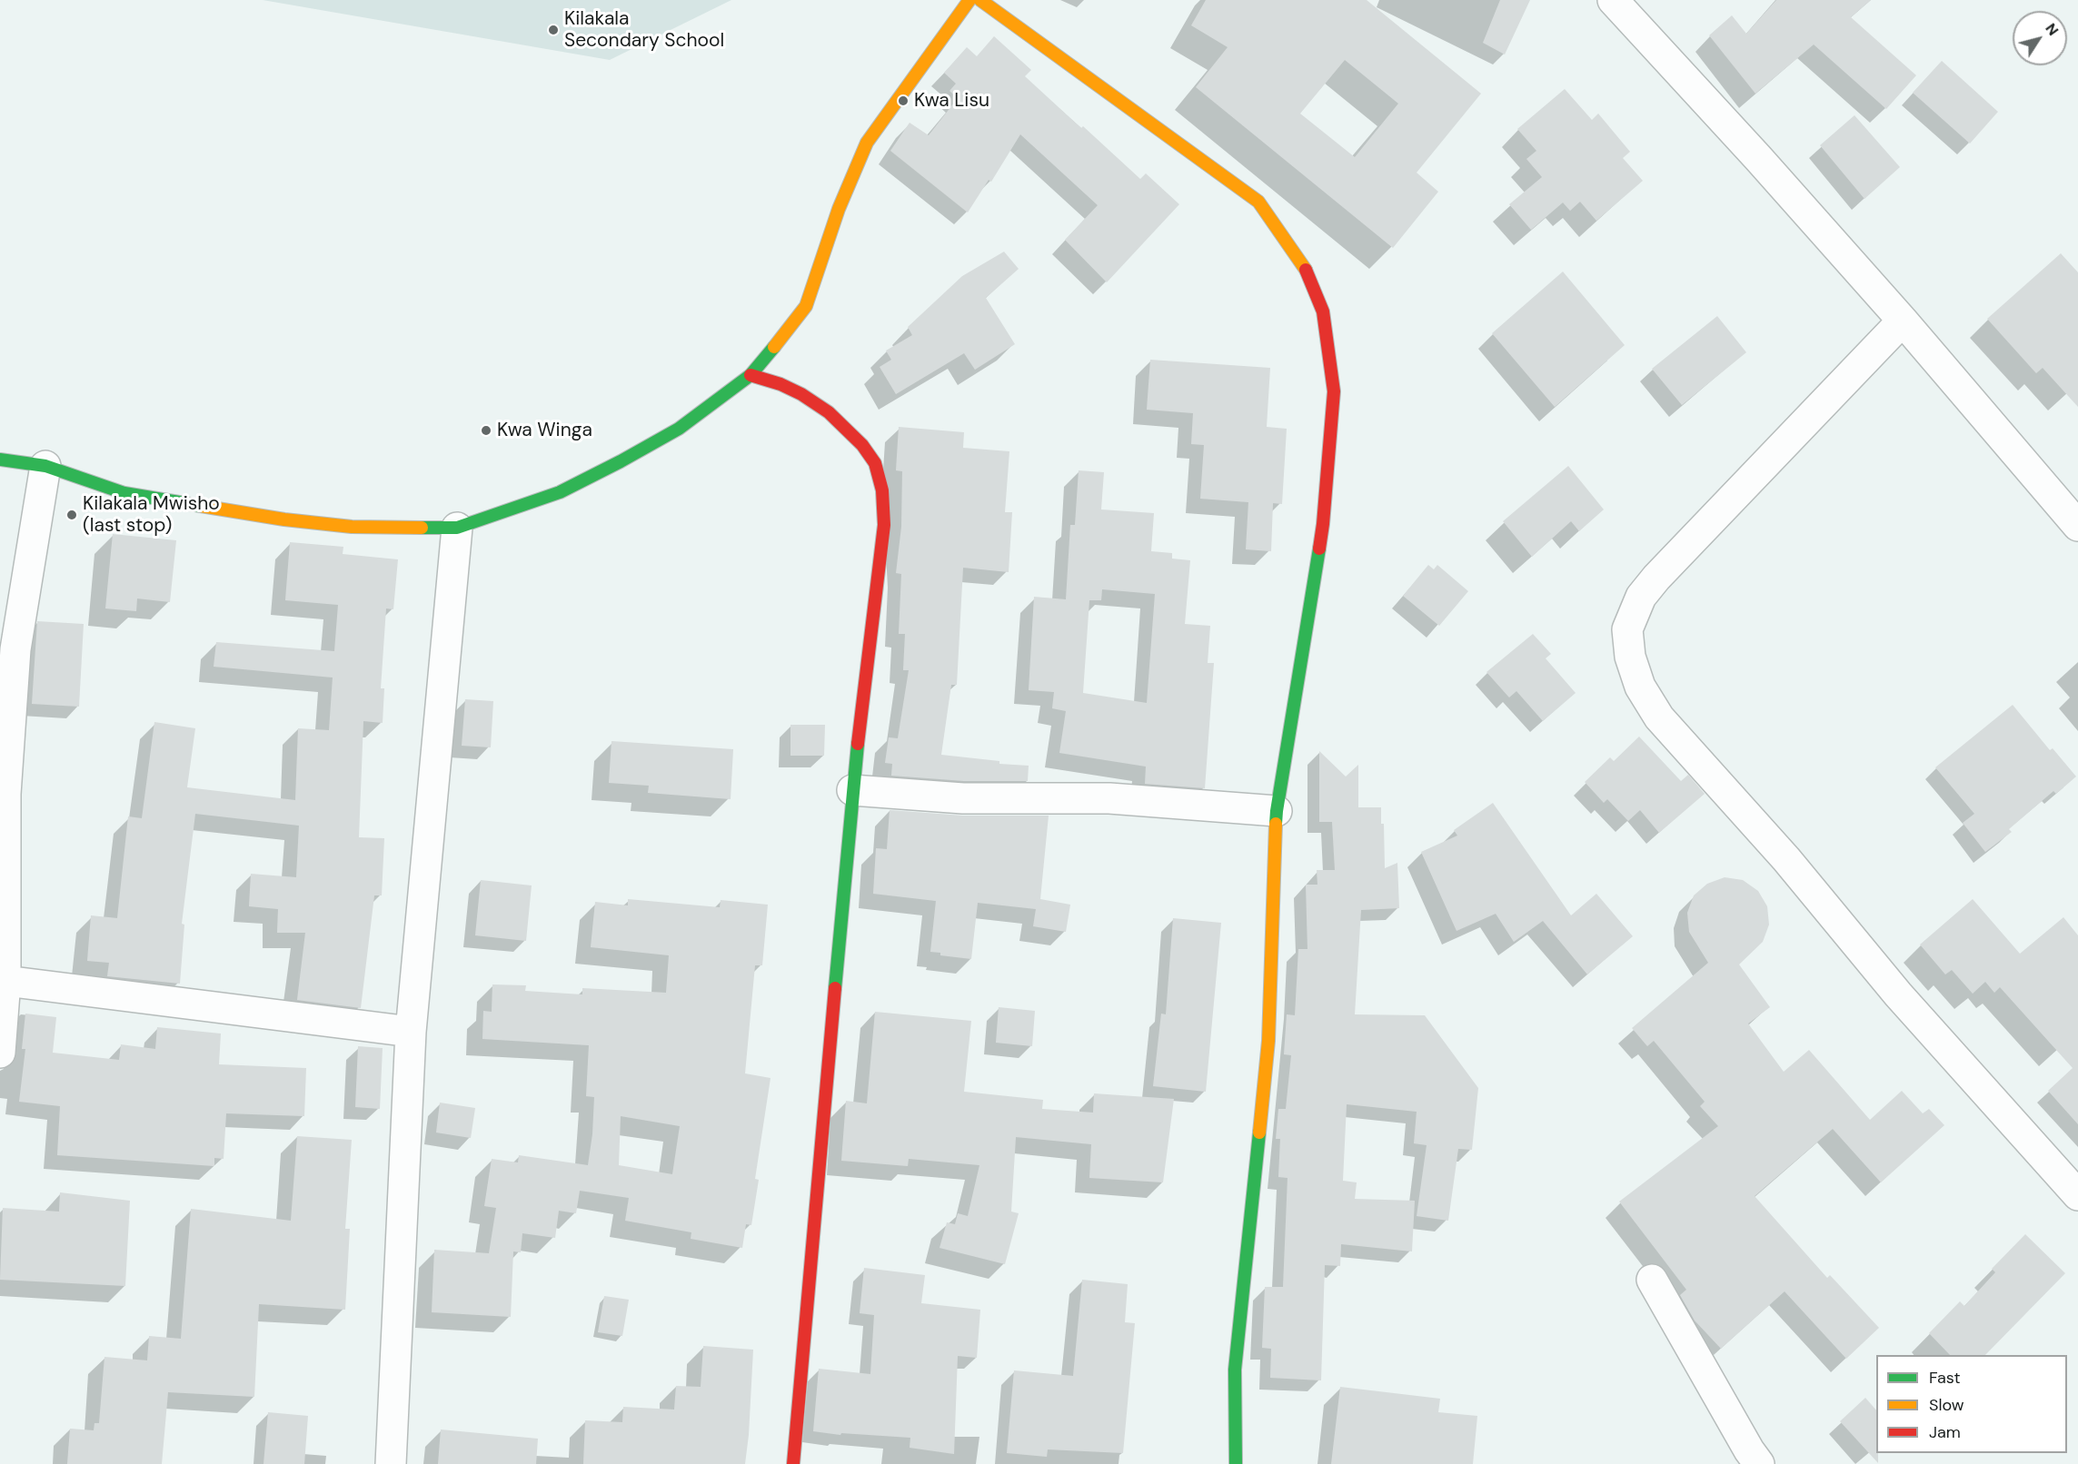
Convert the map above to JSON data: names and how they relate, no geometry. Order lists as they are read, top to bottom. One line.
{"places":["Kilakala Secondary School","Kwa Lisu","Kwa Winga","Kilakala Mwisho (last stop)"],"legend":["Fast","Slow","Jam"],"north":"top right"}
